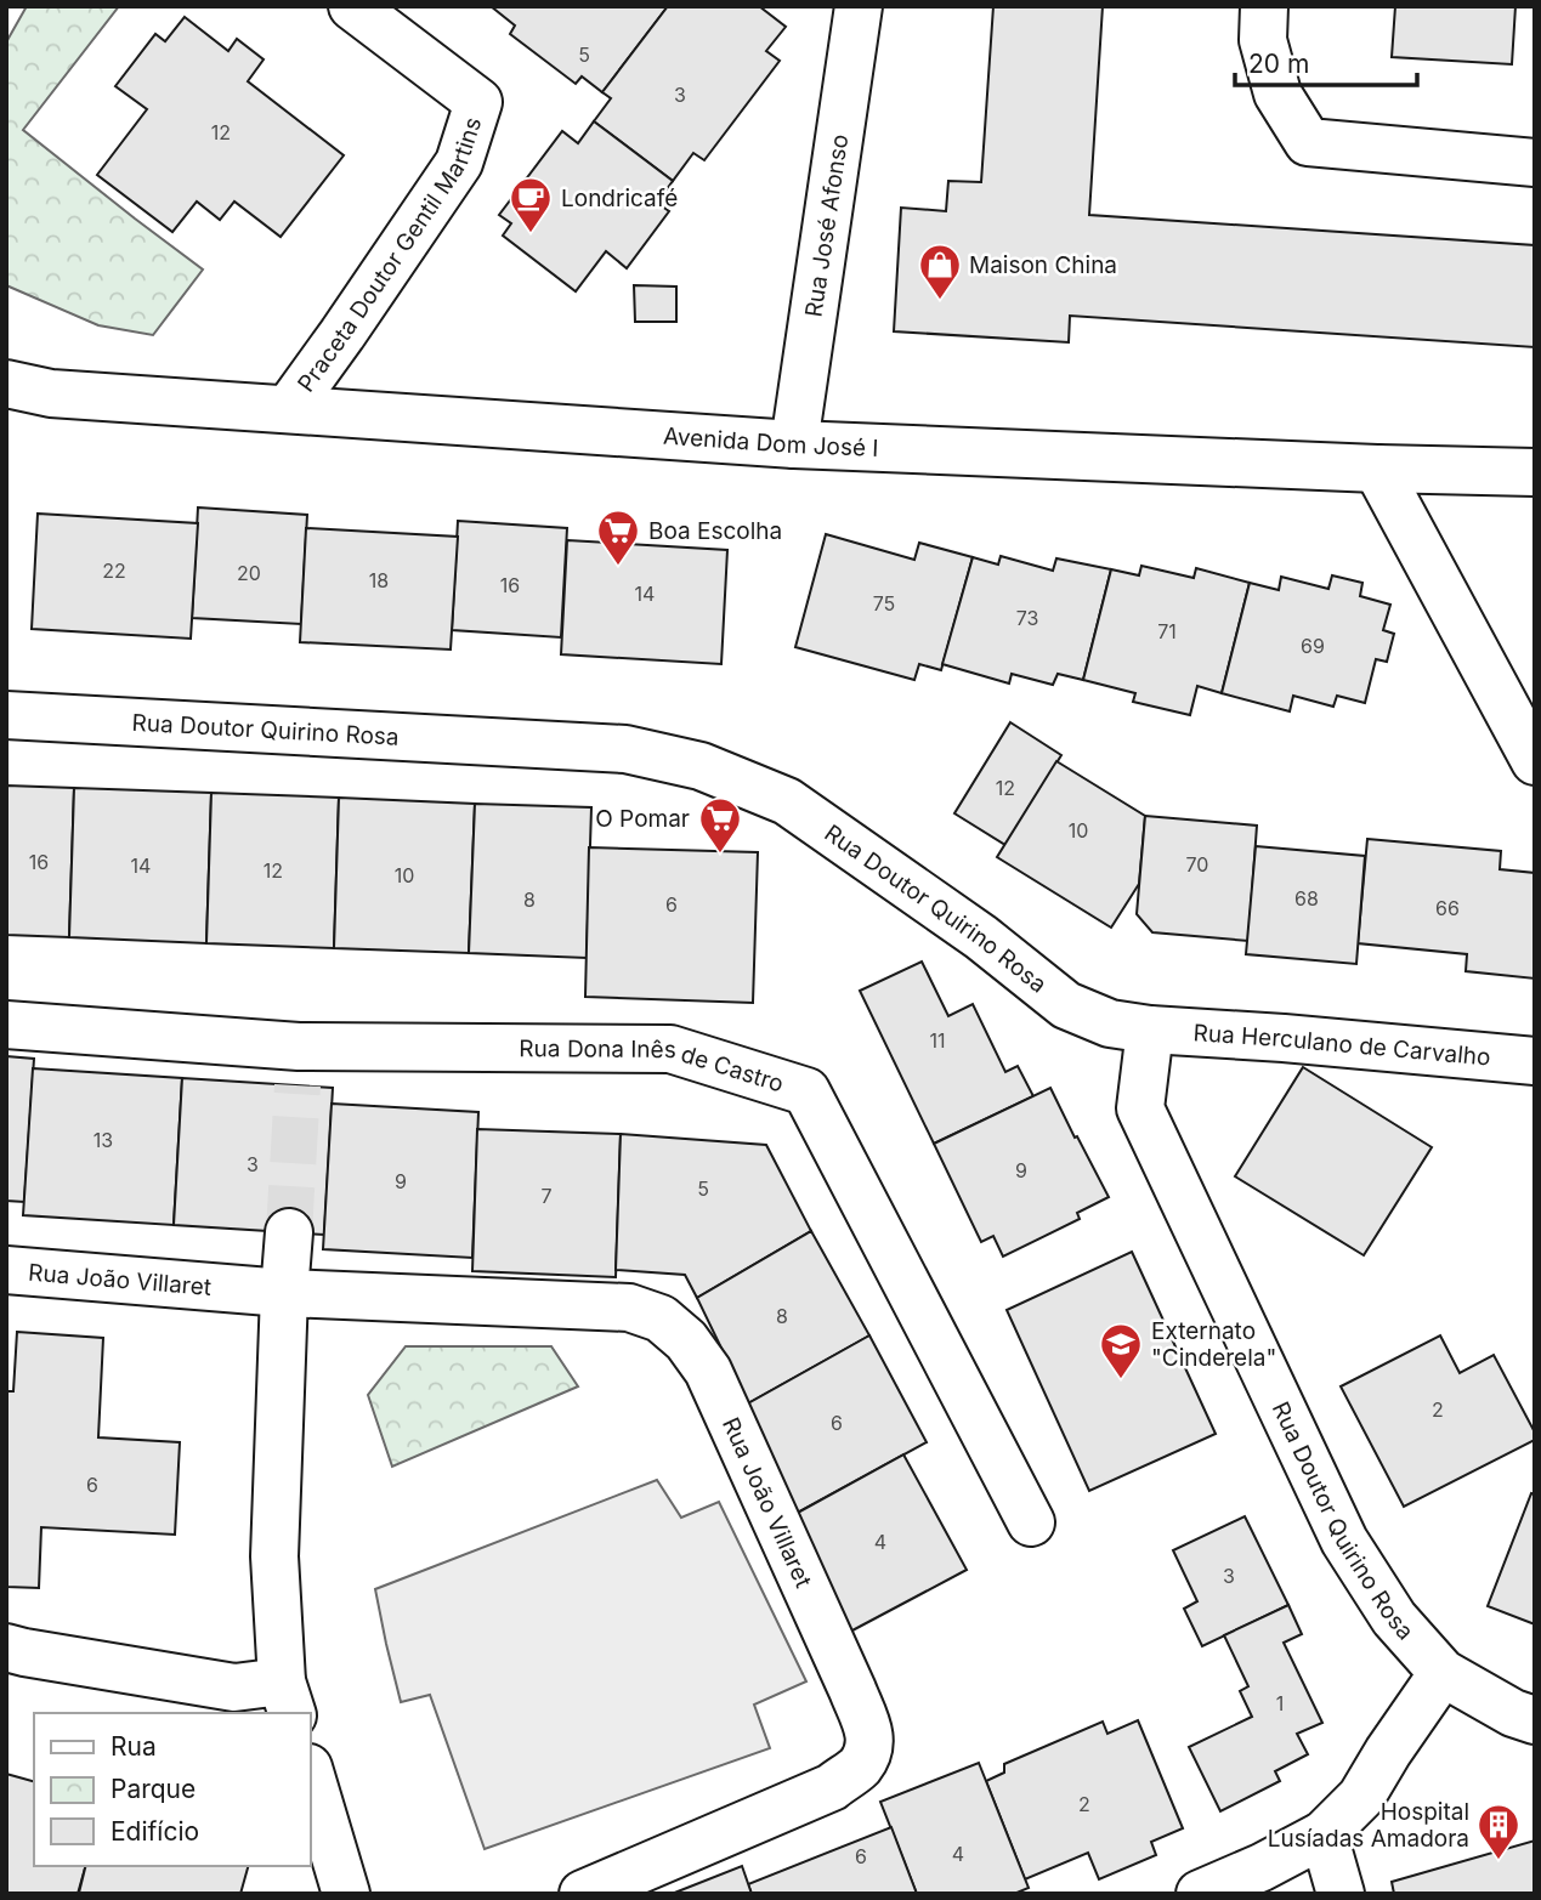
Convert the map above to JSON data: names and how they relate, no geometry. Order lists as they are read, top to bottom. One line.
{"streets":{"street":["Rua José Afonso","Praceta Doutor Gentil Martins","Avenida Dom José I","Rua Doutor Quirino Rosa","Rua Herculano de Carvalho","Rua Dona Inês de Castro","Rua João Villaret"]},"crossings":[["Rua José Afonso","Avenida Dom José I"],["Praceta Doutor Gentil Martins","Avenida Dom José I"],["Rua Doutor Quirino Rosa","Rua Herculano de Carvalho"]],"places":{"cafe":["Londricafé"],"shop":["Maison China"],"supermarket":["Boa Escolha","O Pomar"],"school or university":["Externato \"Cinderela\""],"building":["Hospital Lusíadas Amadora"]},"house_numbers":["5","3","12","22","20","18","16","14","75","73","71","69","12","10","16","70","14","12","10","68","8","6","66","11","13","3","9","9","5","7","8","2","6","6","4","3","1","2","4","6"],"legend":["Rua","Parque","Edifício"],"scale_bar":"20 m"}
